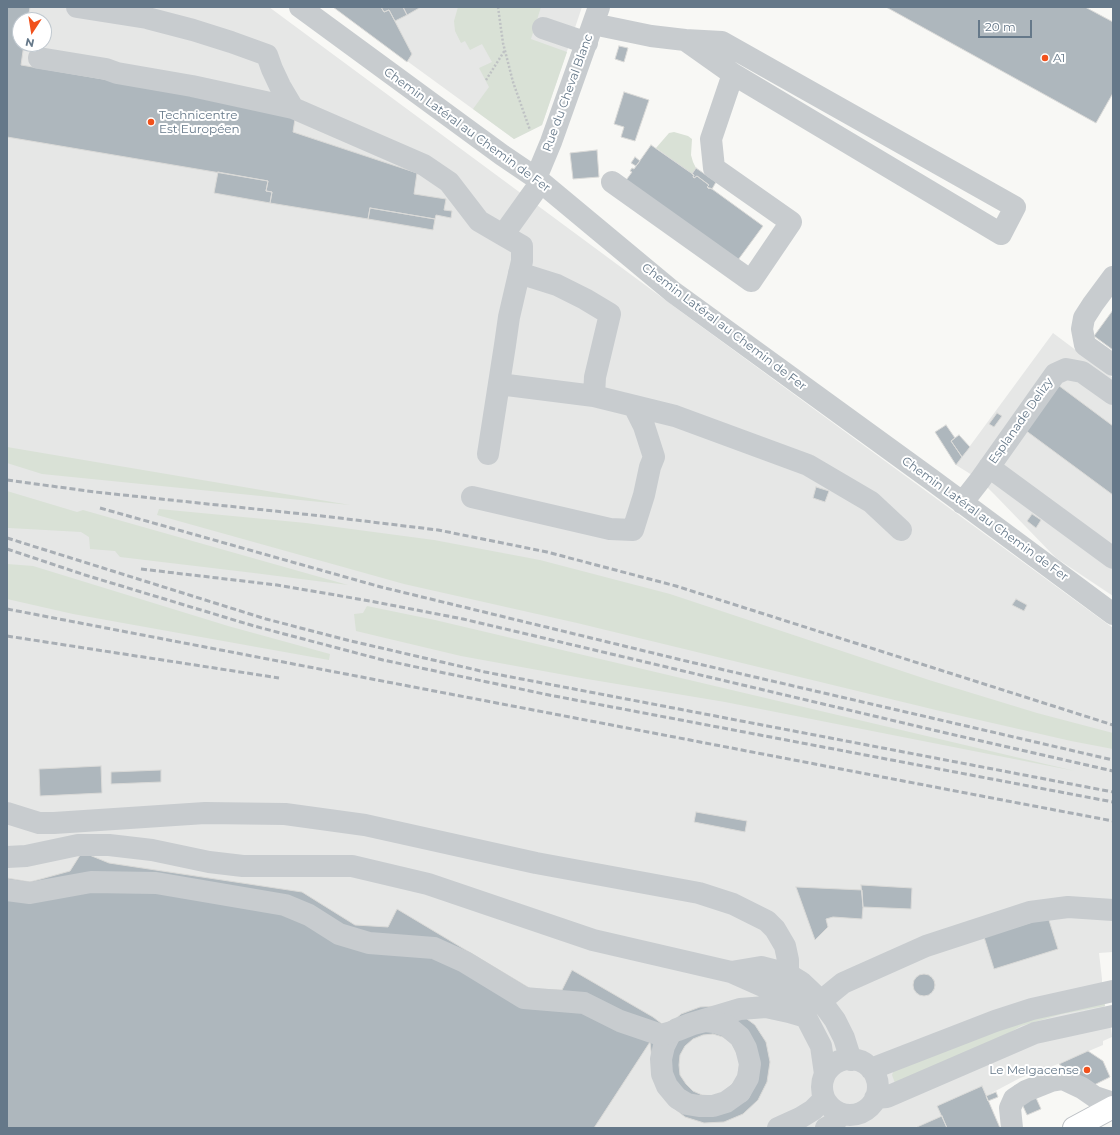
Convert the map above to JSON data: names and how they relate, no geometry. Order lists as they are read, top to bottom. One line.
{"streets":{"street":["Rue du Cheval Blanc","Chemin Latéral au Chemin de Fer","Esplanade Delizy"]},"crossings":[["Rue du Cheval Blanc","Chemin Latéral au Chemin de Fer"],["Chemin Latéral au Chemin de Fer","Esplanade Delizy"]],"places":["A1","Technicentre Est Européen","Le Melgacense"],"scale_bar":"20 m","north":"bottom"}
